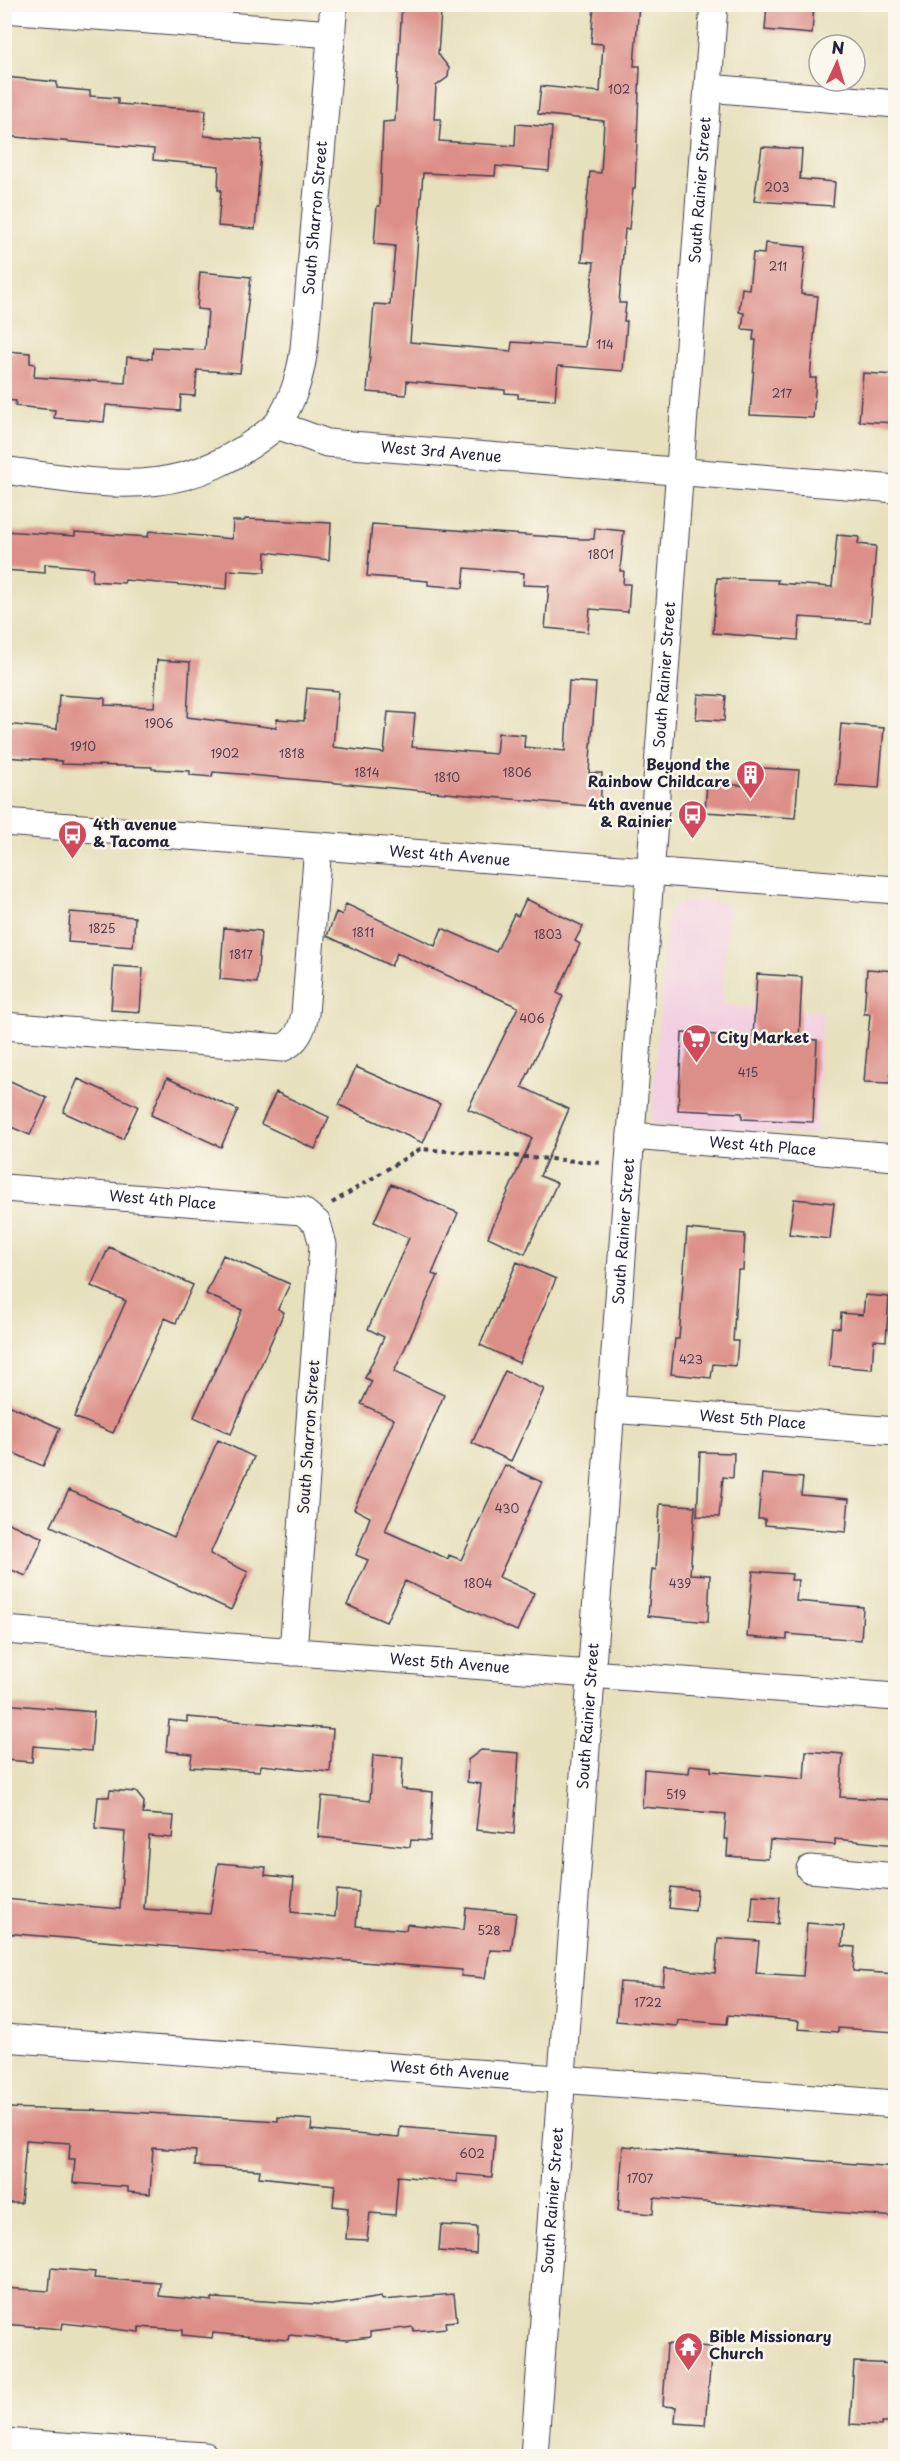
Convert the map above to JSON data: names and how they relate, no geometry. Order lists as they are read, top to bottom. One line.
{"streets":{"street":["South Rainier Street","South Sharron Street","West 3rd Avenue","West 4th Avenue","West 4th Place","West 5th Place","West 5th Avenue","West 6th Avenue"]},"crossings":[["South Rainier Street","West 3rd Avenue"],["South Rainier Street","West 4th Avenue"],["South Rainier Street","West 4th Place"],["South Rainier Street","West 5th Place"],["South Rainier Street","West 5th Avenue"],["South Rainier Street","West 6th Avenue"],["South Sharron Street","West 3rd Avenue"],["South Sharron Street","West 4th Place"],["South Sharron Street","West 5th Avenue"]],"places":{"building":["Beyond the Rainbow Childcare"],"bus stop":["4th avenue & Rainier","4th avenue & Tacoma"],"supermarket":["City Market"],"temple":["Bible Missionary Church"]},"house_numbers":["102","203","211","114","217","1801","1906","1910","1902","1818","1814","1806","1810","1825","1811","1803","1817","406","415","423","430","1804","439","519","528","1722","602","1707"],"north":"top"}
